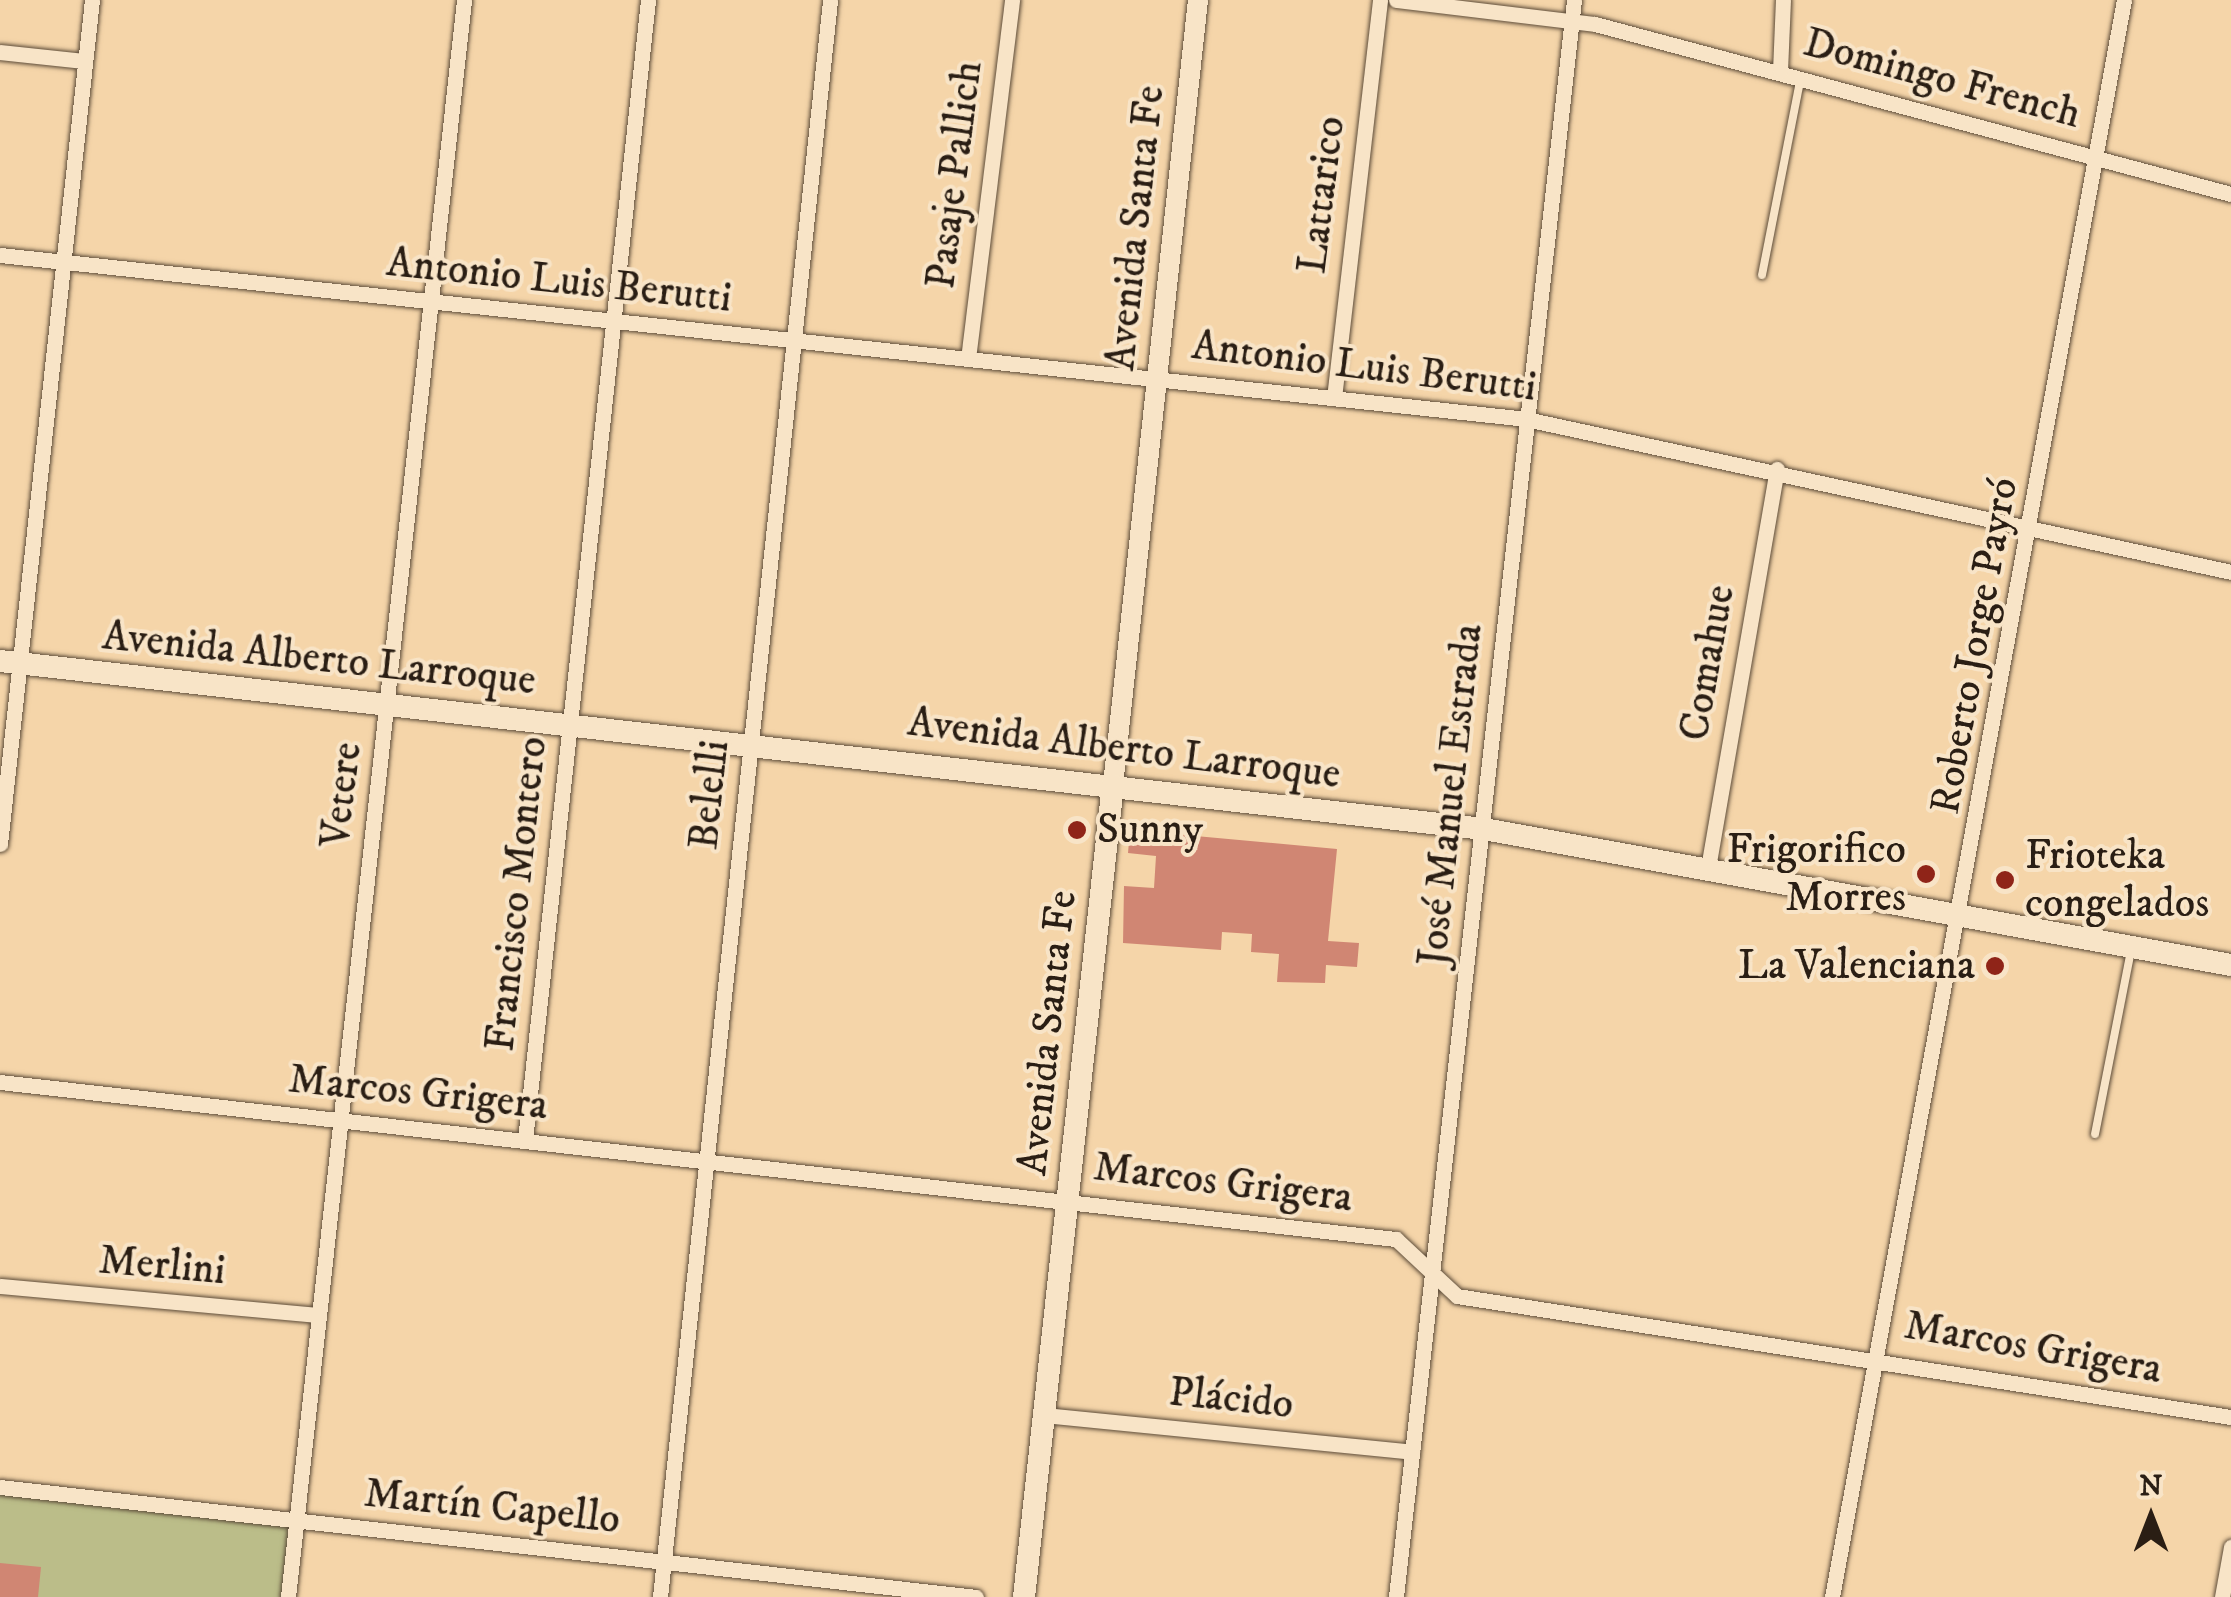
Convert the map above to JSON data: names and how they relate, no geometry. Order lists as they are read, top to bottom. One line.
{"streets":{"main road":["Avenida Santa Fe","Avenida Alberto Larroque"],"street":["Domingo French","Pasaje Pallich","Lattarico","Antonio Luis Berutti","Roberto Jorge Payró","Comahue","Vetere","Belelli","José Manuel Estrada","Francisco Montero","Marcos Grigera","Merlini","Plácido","Martín Capello"]},"crossings":[["Domingo French","Roberto Jorge Payró"],["Domingo French","José Manuel Estrada"],["Pasaje Pallich","Antonio Luis Berutti"],["Lattarico","Antonio Luis Berutti"],["Avenida Santa Fe","Antonio Luis Berutti"],["Avenida Santa Fe","Avenida Alberto Larroque"],["Avenida Santa Fe","Marcos Grigera"],["Avenida Santa Fe","Plácido"],["Antonio Luis Berutti","Roberto Jorge Payró"],["Antonio Luis Berutti","Comahue"],["Antonio Luis Berutti","Vetere"],["Antonio Luis Berutti","Belelli"],["Antonio Luis Berutti","José Manuel Estrada"],["Antonio Luis Berutti","Francisco Montero"],["Roberto Jorge Payró","Avenida Alberto Larroque"],["Roberto Jorge Payró","Marcos Grigera"],["Avenida Alberto Larroque","Comahue"],["Avenida Alberto Larroque","Vetere"],["Avenida Alberto Larroque","Belelli"],["Avenida Alberto Larroque","José Manuel Estrada"],["Avenida Alberto Larroque","Francisco Montero"],["Vetere","Marcos Grigera"],["Vetere","Merlini"],["Vetere","Martín Capello"],["Belelli","Marcos Grigera"],["Belelli","Martín Capello"],["José Manuel Estrada","Marcos Grigera"],["José Manuel Estrada","Plácido"],["Francisco Montero","Marcos Grigera"]],"places":["Sunny","Frigorifico Morres","Frioteka congelados","La Valenciana"],"north":"top"}
